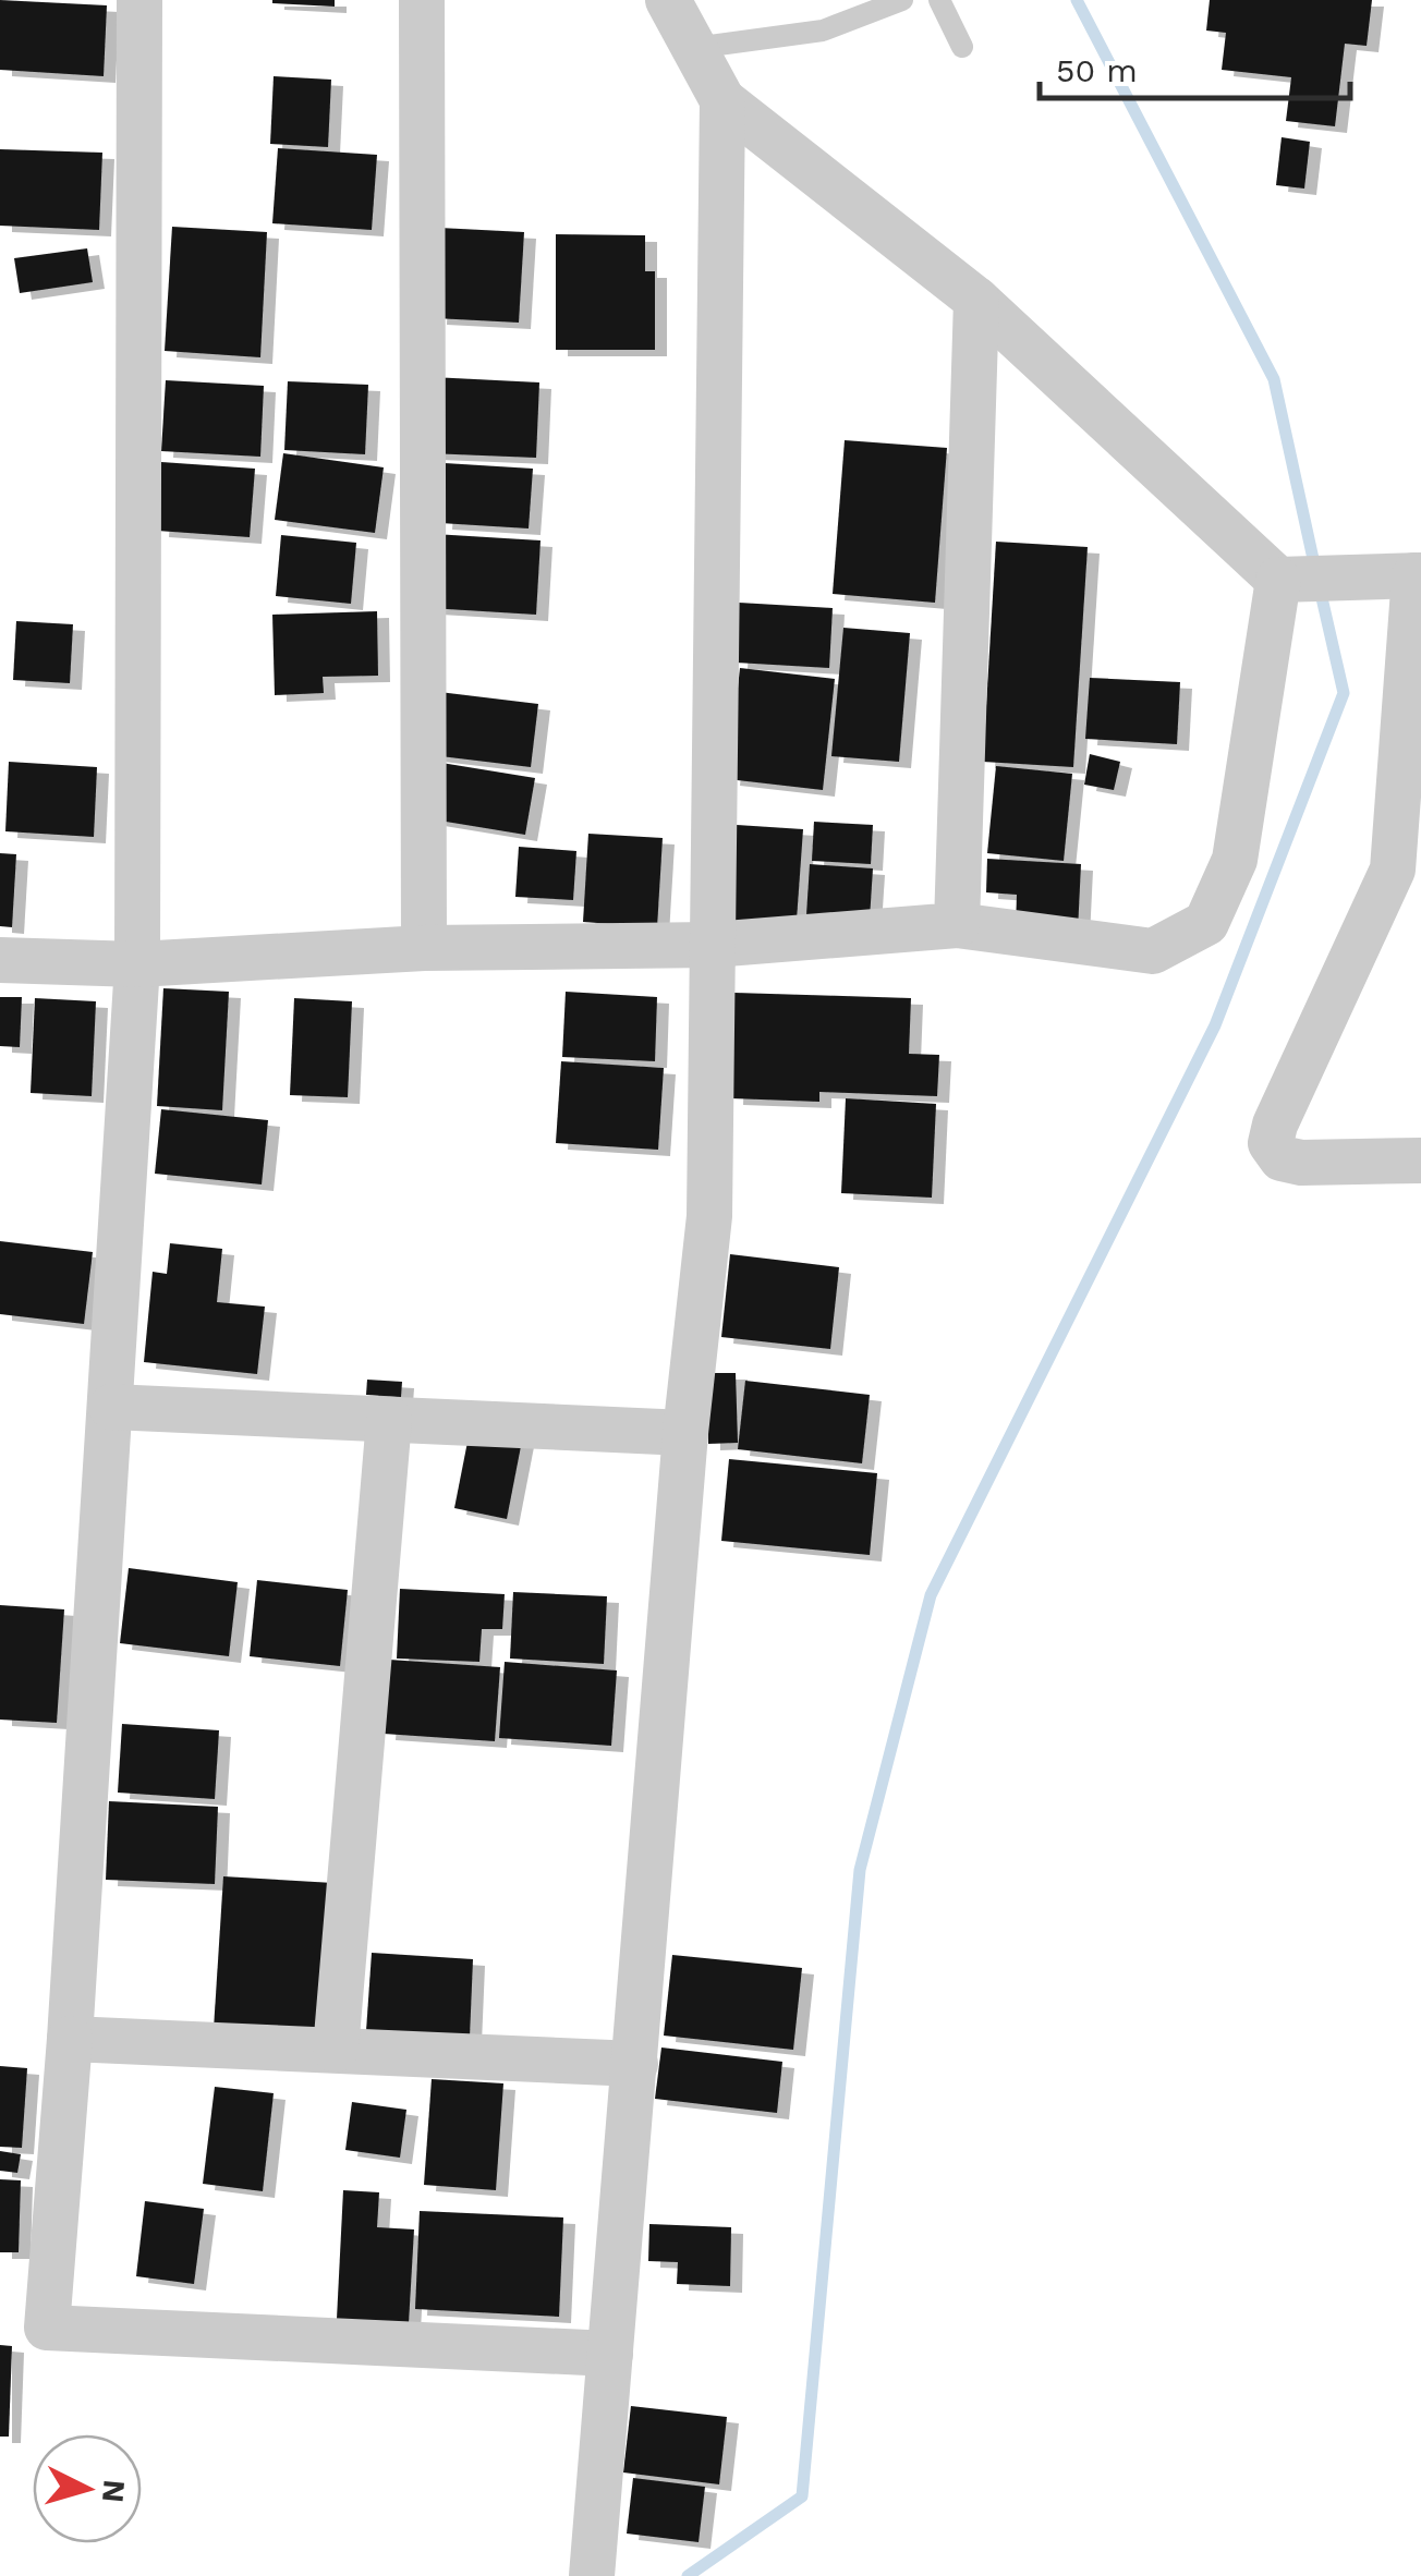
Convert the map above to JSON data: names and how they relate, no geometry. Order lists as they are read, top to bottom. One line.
{"scale_bar":"50 m","north":"right"}
